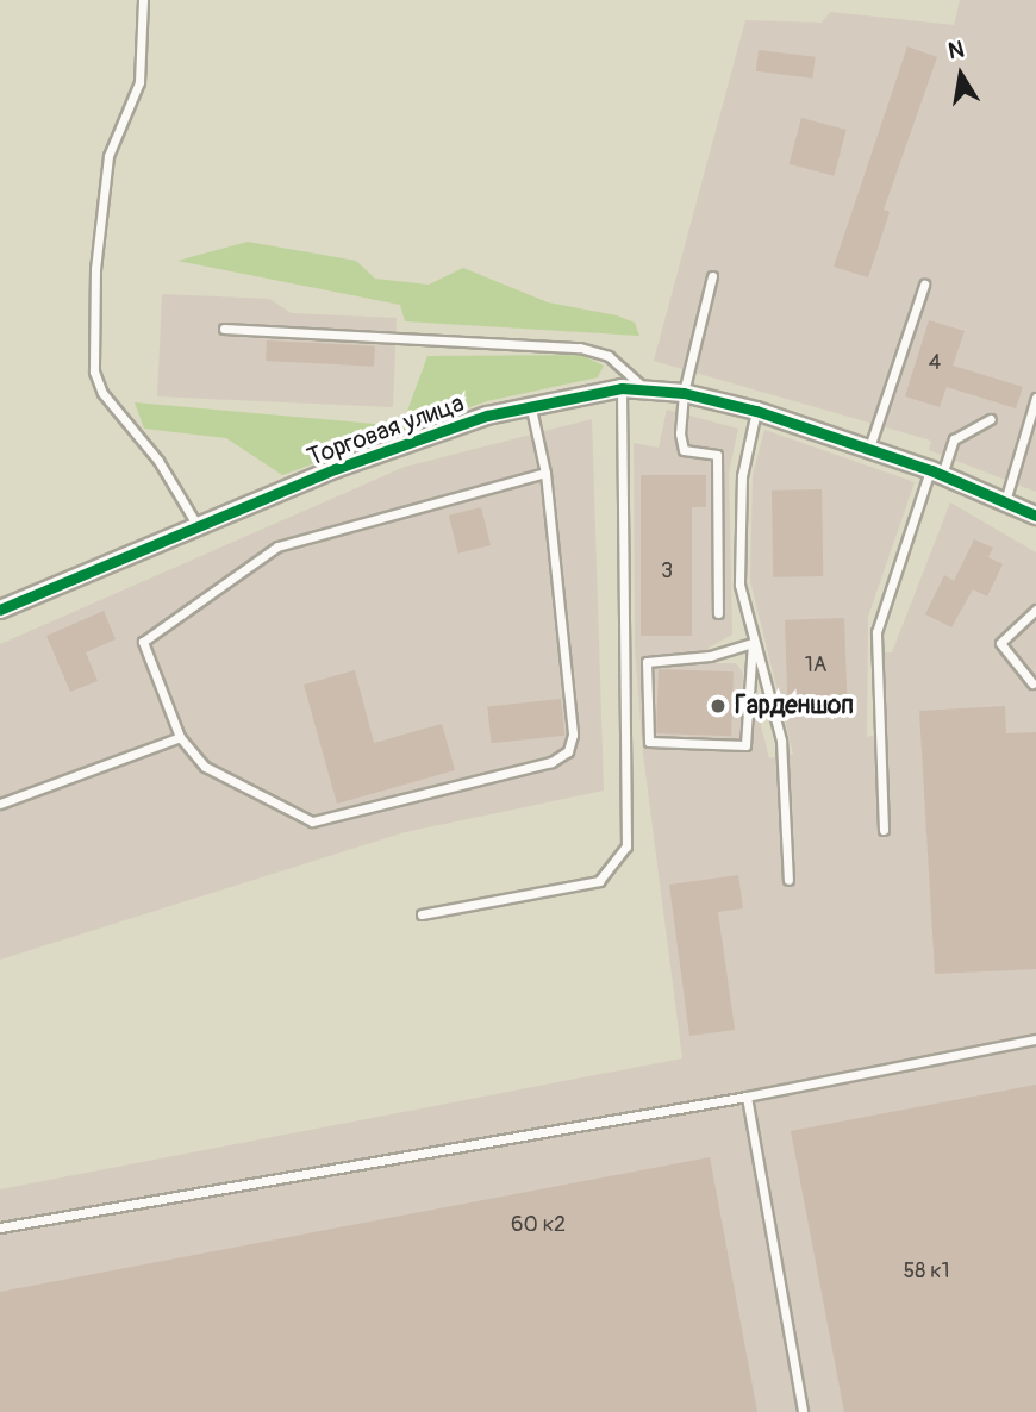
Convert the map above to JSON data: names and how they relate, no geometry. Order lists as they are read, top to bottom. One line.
{"streets":{"street":["Торговая улица"]},"places":["Гарденшоп"],"house_numbers":["4","3","1А","60 к2","58 к1"],"north":"top"}
